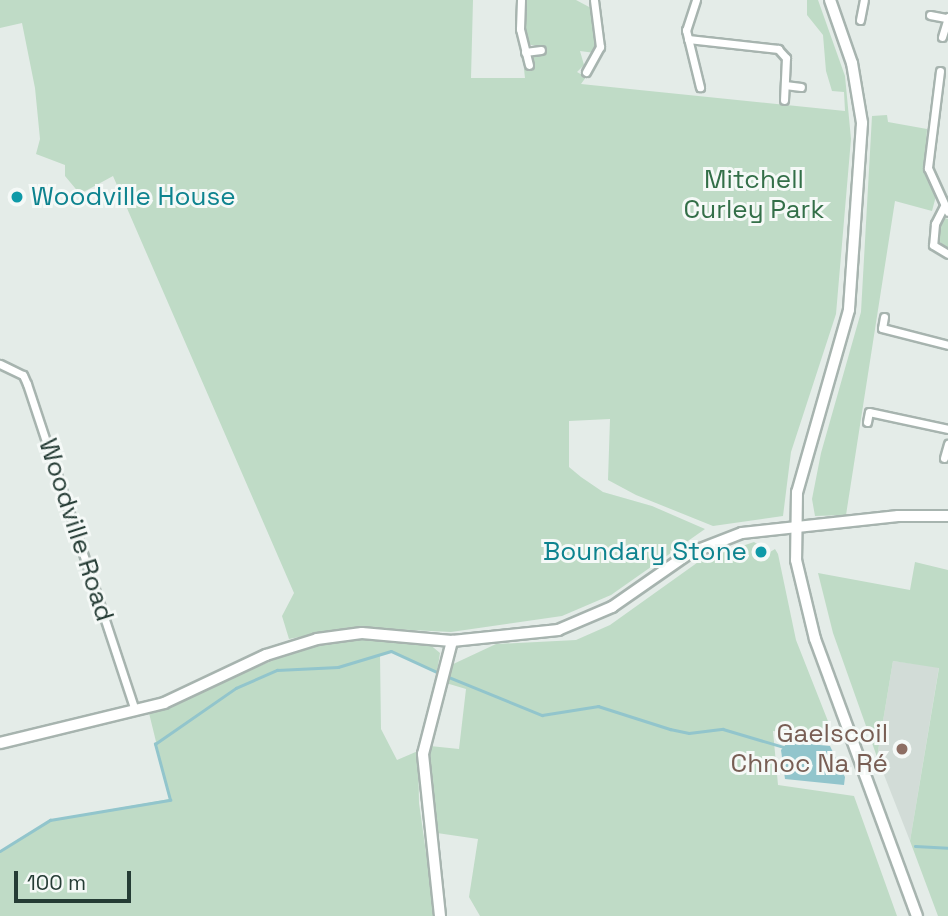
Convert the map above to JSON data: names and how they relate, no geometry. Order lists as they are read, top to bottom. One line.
{"streets":{"street":["Woodville Road"]},"parks":["Mitchell Curley Park"],"places":["Woodville House","Boundary Stone","Gaelscoil Chnoc Na Ré"],"scale_bar":"100 m"}
